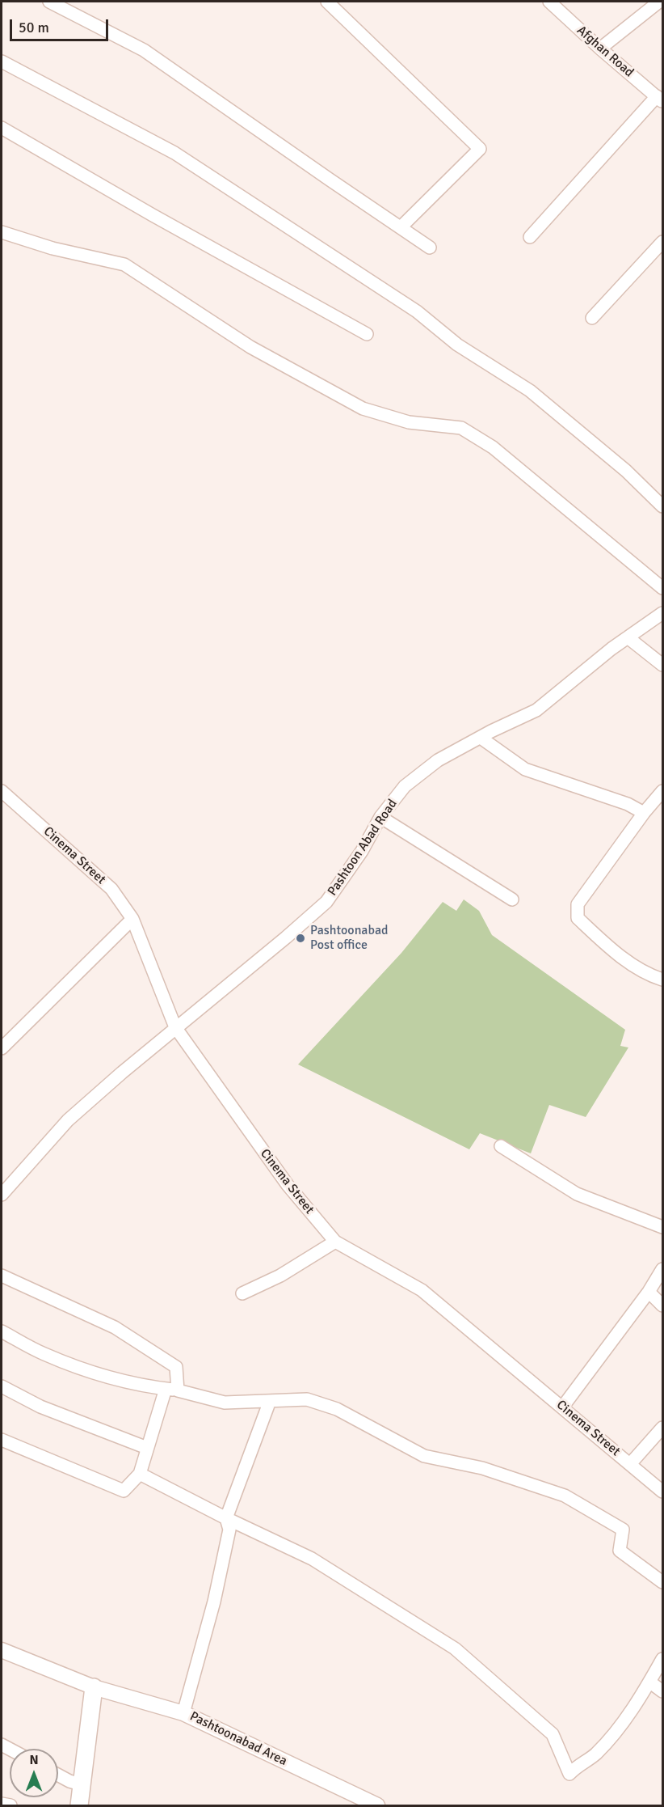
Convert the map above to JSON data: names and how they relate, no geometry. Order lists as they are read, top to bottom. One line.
{"streets":{"street":["Afghan Road","Pashtoon Abad Road","Cinema Street","Pashtoonabad Area"]},"crossings":[["Pashtoon Abad Road","Cinema Street"]],"places":["Pashtoonabad Post office"],"scale_bar":"50 m","north":"top"}
